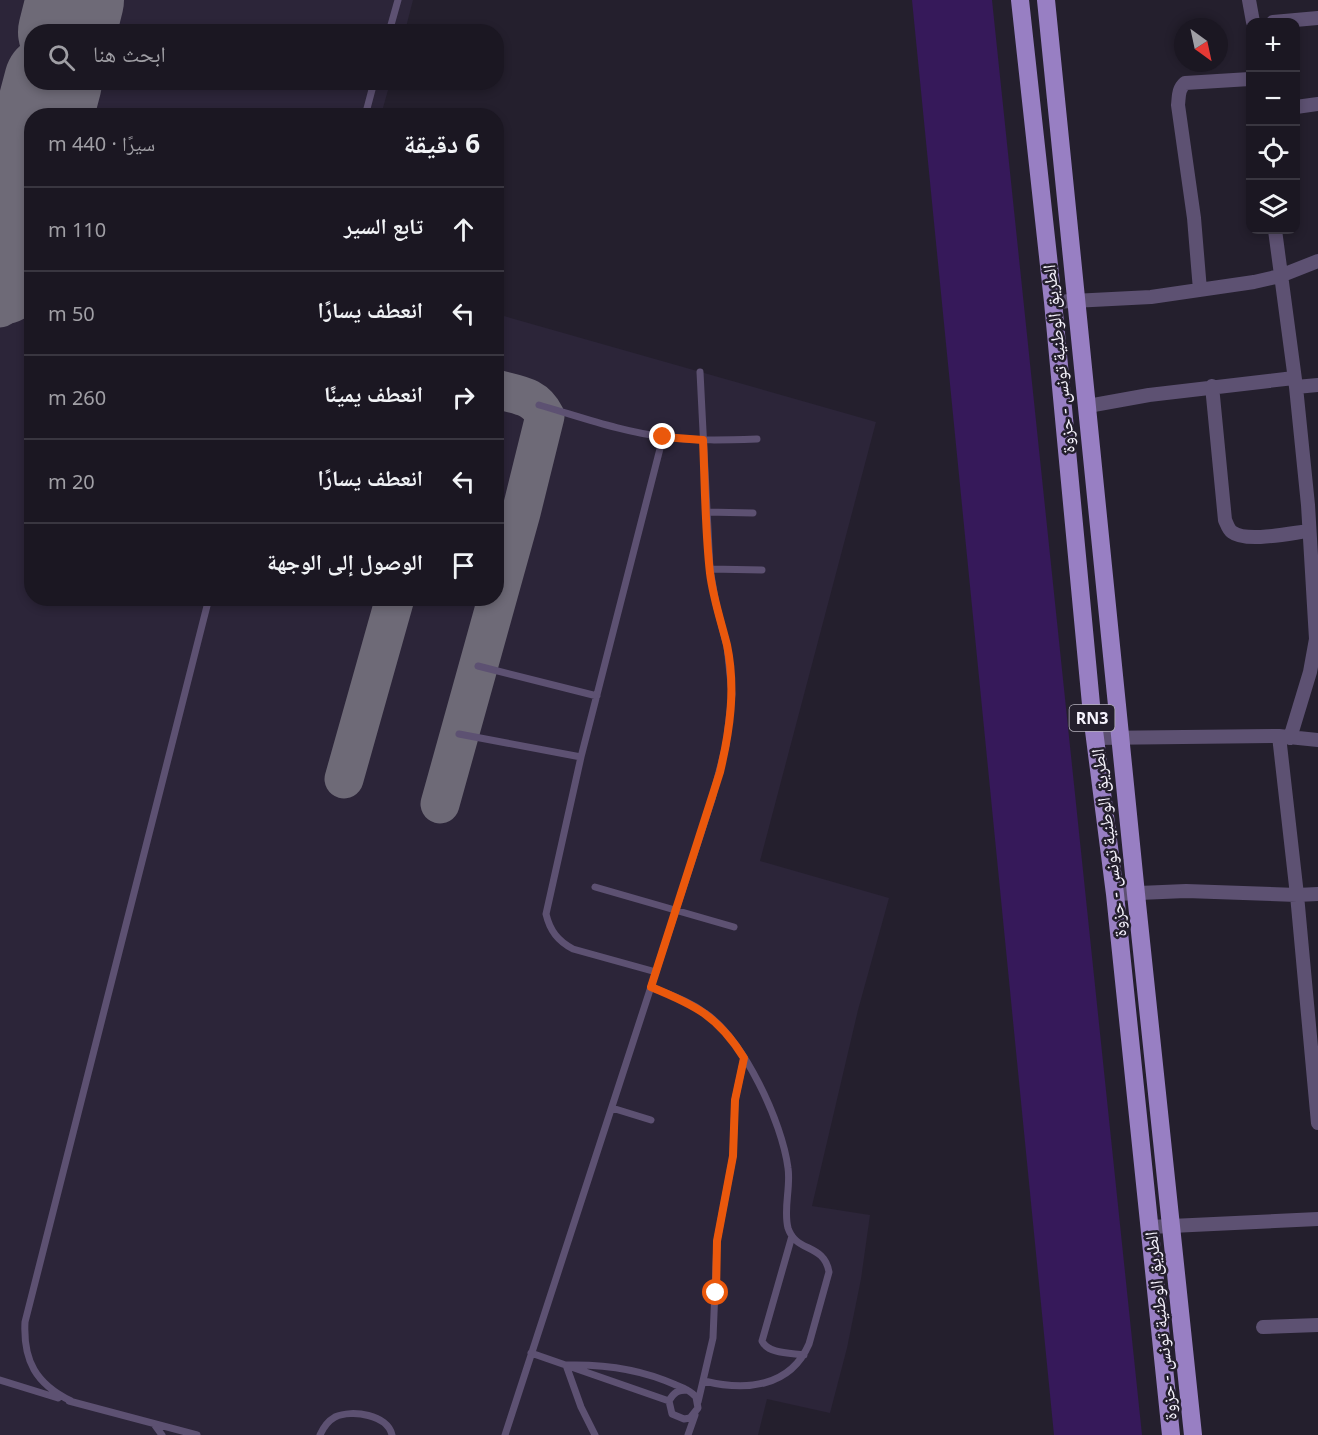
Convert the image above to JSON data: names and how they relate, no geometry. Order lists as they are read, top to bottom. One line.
{"streets":{"main road":["الطريق الوطنية تونس - حزوة","RN3"]},"north":"bottom right","page":{"map_buttons":["+","−"],"search":"ابحث هنا","heading":["6 دقيقة","سيرًا · 440 m"],"list":[["تابع السير","110 m"],["انعطف يسارًا","50 m"],["انعطف يمينًا","260 m"],["انعطف يسارًا","20 m"],"الوصول إلى الوجهة"]}}
